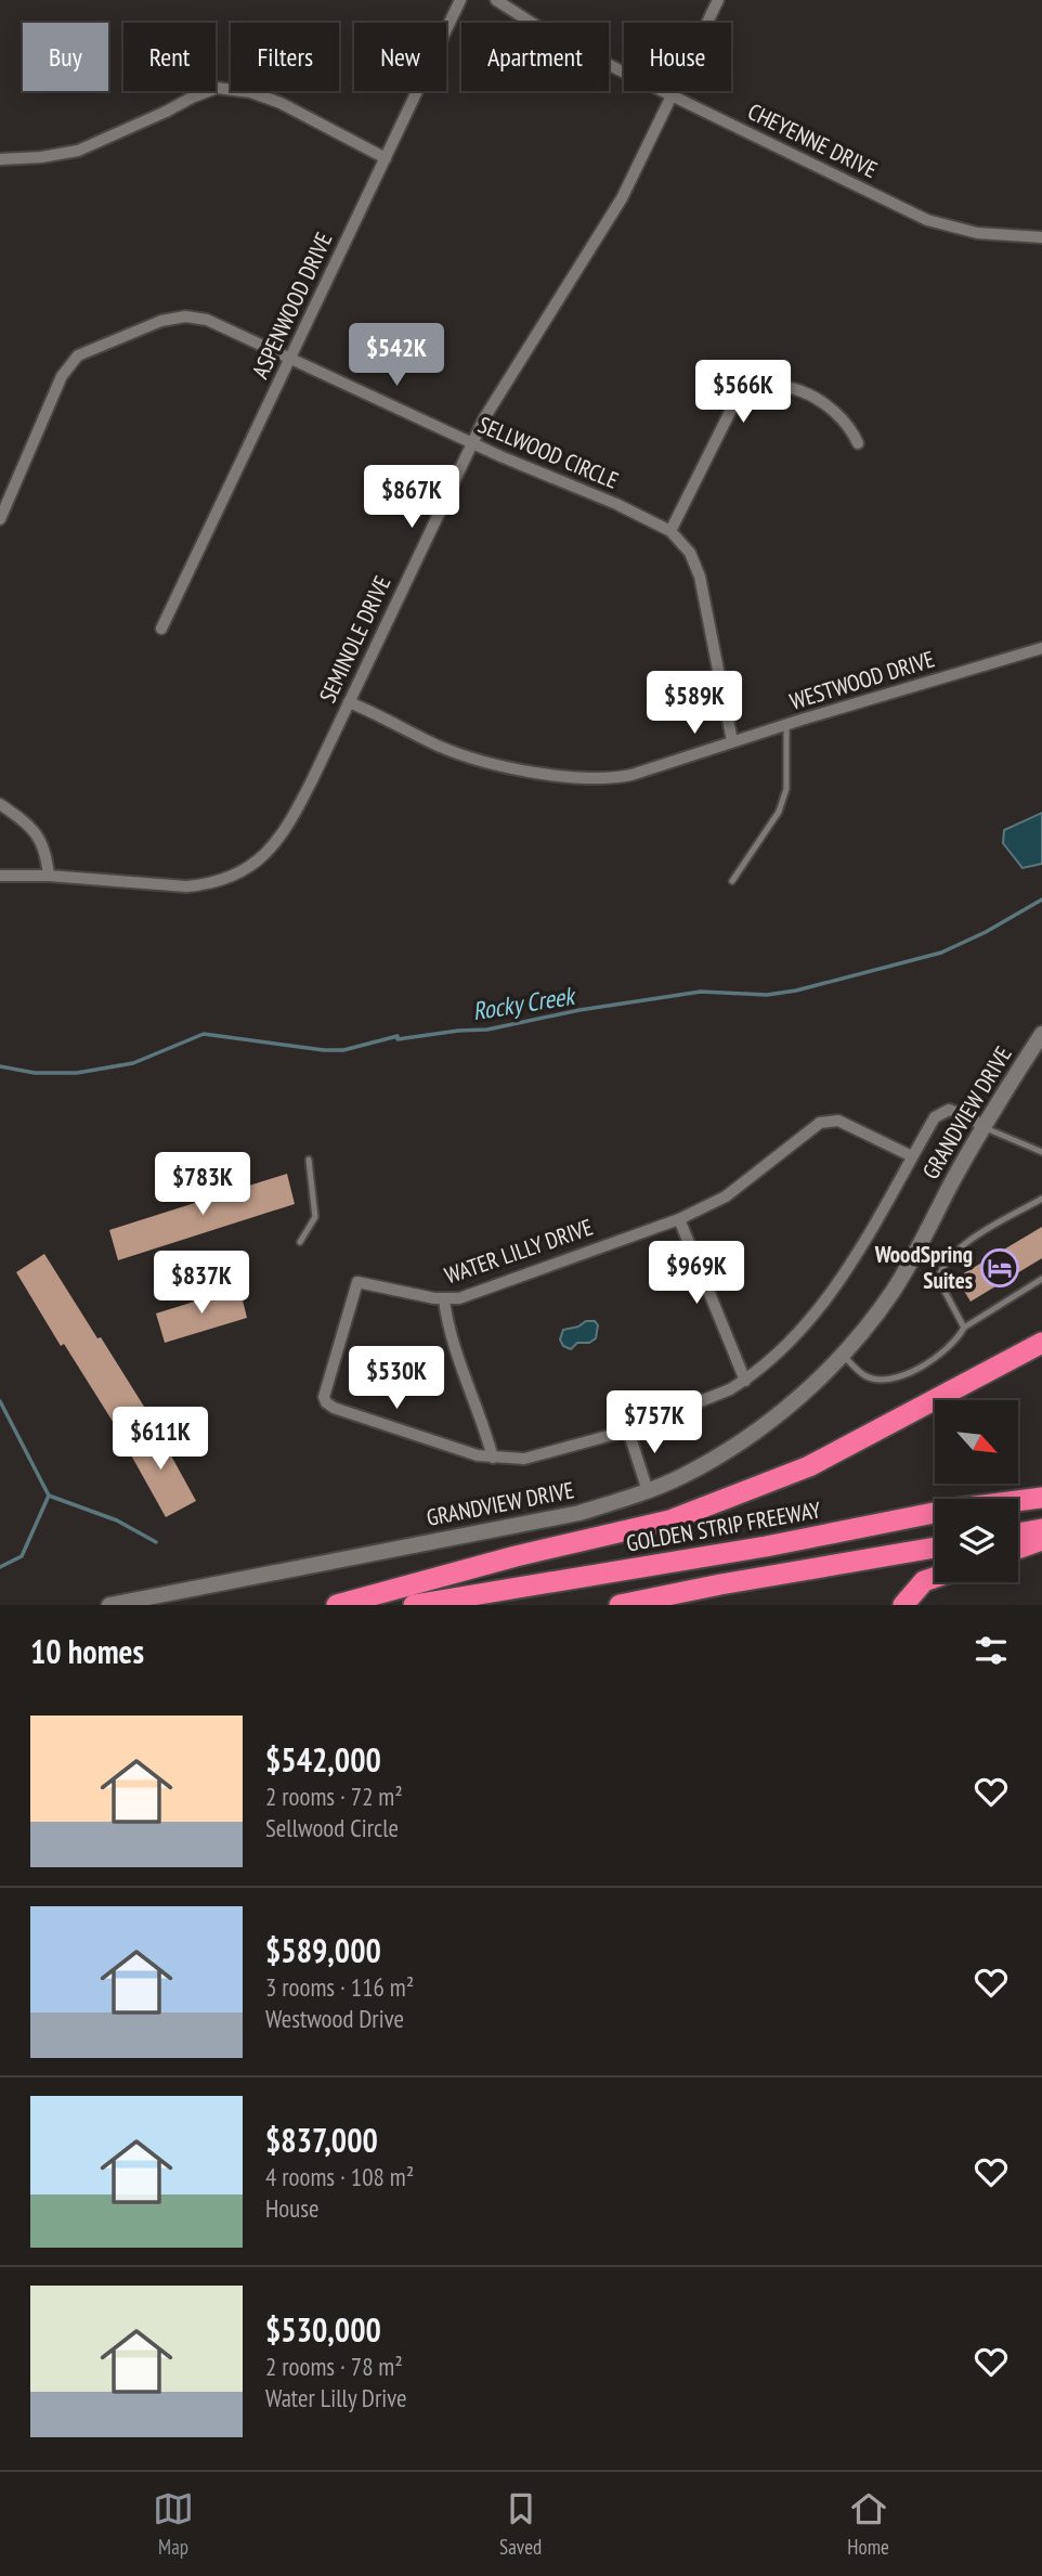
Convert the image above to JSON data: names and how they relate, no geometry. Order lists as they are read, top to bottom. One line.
{"streets":{"highway":["GOLDEN STRIP FREEWAY"],"street":["CHEYENNE DRIVE","ASPENWOOD DRIVE","SELLWOOD CIRCLE","SEMINOLE DRIVE","WESTWOOD DRIVE","GRANDVIEW DRIVE","WATER LILLY DRIVE"]},"crossings":[["CHEYENNE DRIVE","SEMINOLE DRIVE"],["ASPENWOOD DRIVE","SELLWOOD CIRCLE"],["SELLWOOD CIRCLE","SEMINOLE DRIVE"],["SELLWOOD CIRCLE","WESTWOOD DRIVE"],["SEMINOLE DRIVE","WESTWOOD DRIVE"],["GRANDVIEW DRIVE","WATER LILLY DRIVE"]],"water":["Rocky Creek"],"places":{"hotel":["WoodSpring Suites"]},"north":"bottom right","page":{"chip":["Buy","Rent","Filters","New","Apartment","House"],"price":["$542K","$566K","$867K","$589K","$783K","$969K","$837K","$530K","$757K","$611K"],"heading":"10 homes","list":[{"name":"$542,000","note":"2 rooms · 72 m² · Sellwood Circle"},{"name":"$589,000","note":"3 rooms · 116 m² · Westwood Drive"},{"name":"$837,000","note":"4 rooms · 108 m² · House"},{"name":"$530,000","note":"2 rooms · 78 m² · Water Lilly Drive"}],"tabs":["Map","Saved","Home"]}}
